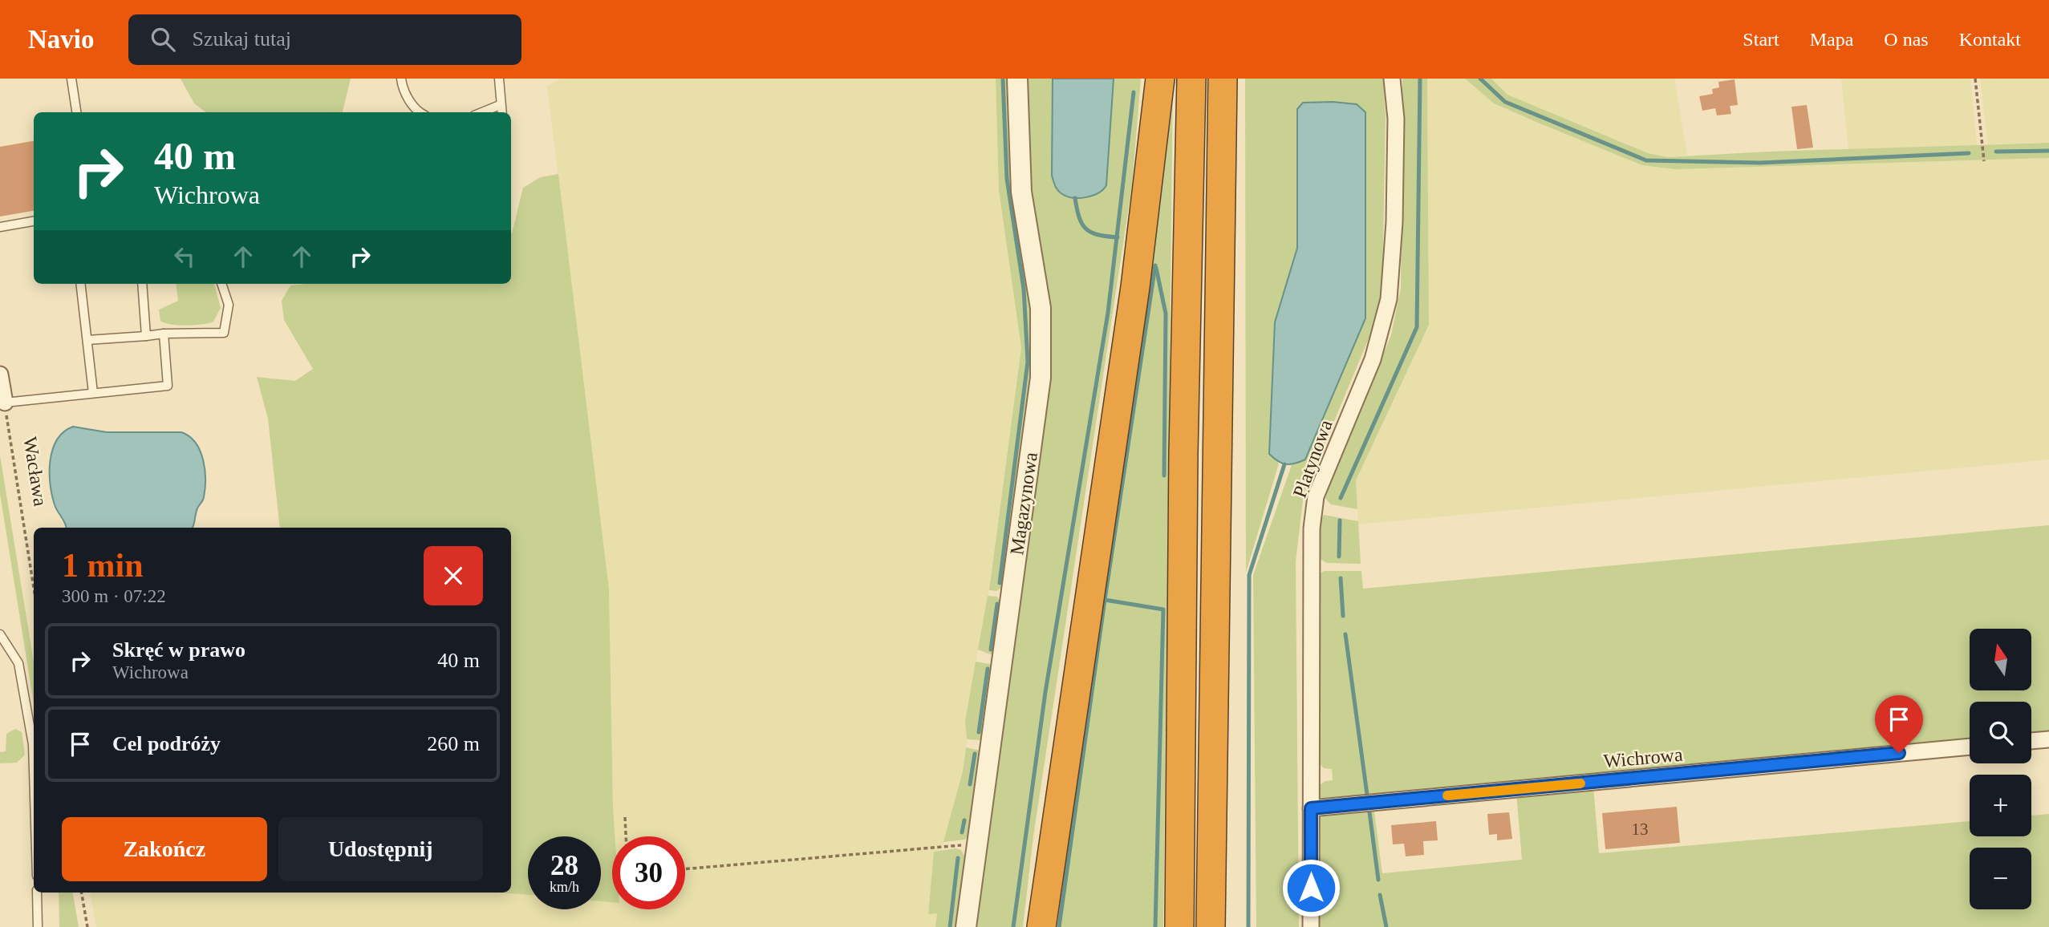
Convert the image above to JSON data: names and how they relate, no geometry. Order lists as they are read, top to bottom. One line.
{"streets":{"street":["Platynowa","Magazynowa","Wichrowa"],"path":["Wacława"]},"crossings":[["Platynowa","Wichrowa"]],"house_numbers":["13"],"north":"top","page":{"header":"Navio","search":"Szukaj tutaj","nav":["Start","Mapa","O nas","Kontakt"],"turn":["40 m","Wichrowa"],"heading":["1 min","300 m · 07:22"],"list":[{"name":"Skręć w prawo","note":"Wichrowa","value":"40 m"},{"name":"Cel podróży","value":"260 m"}],"map_buttons":["+","−"],"buttons":["Zakończ","Udostępnij"],"speed":"28 km/h","limit":"30"}}
